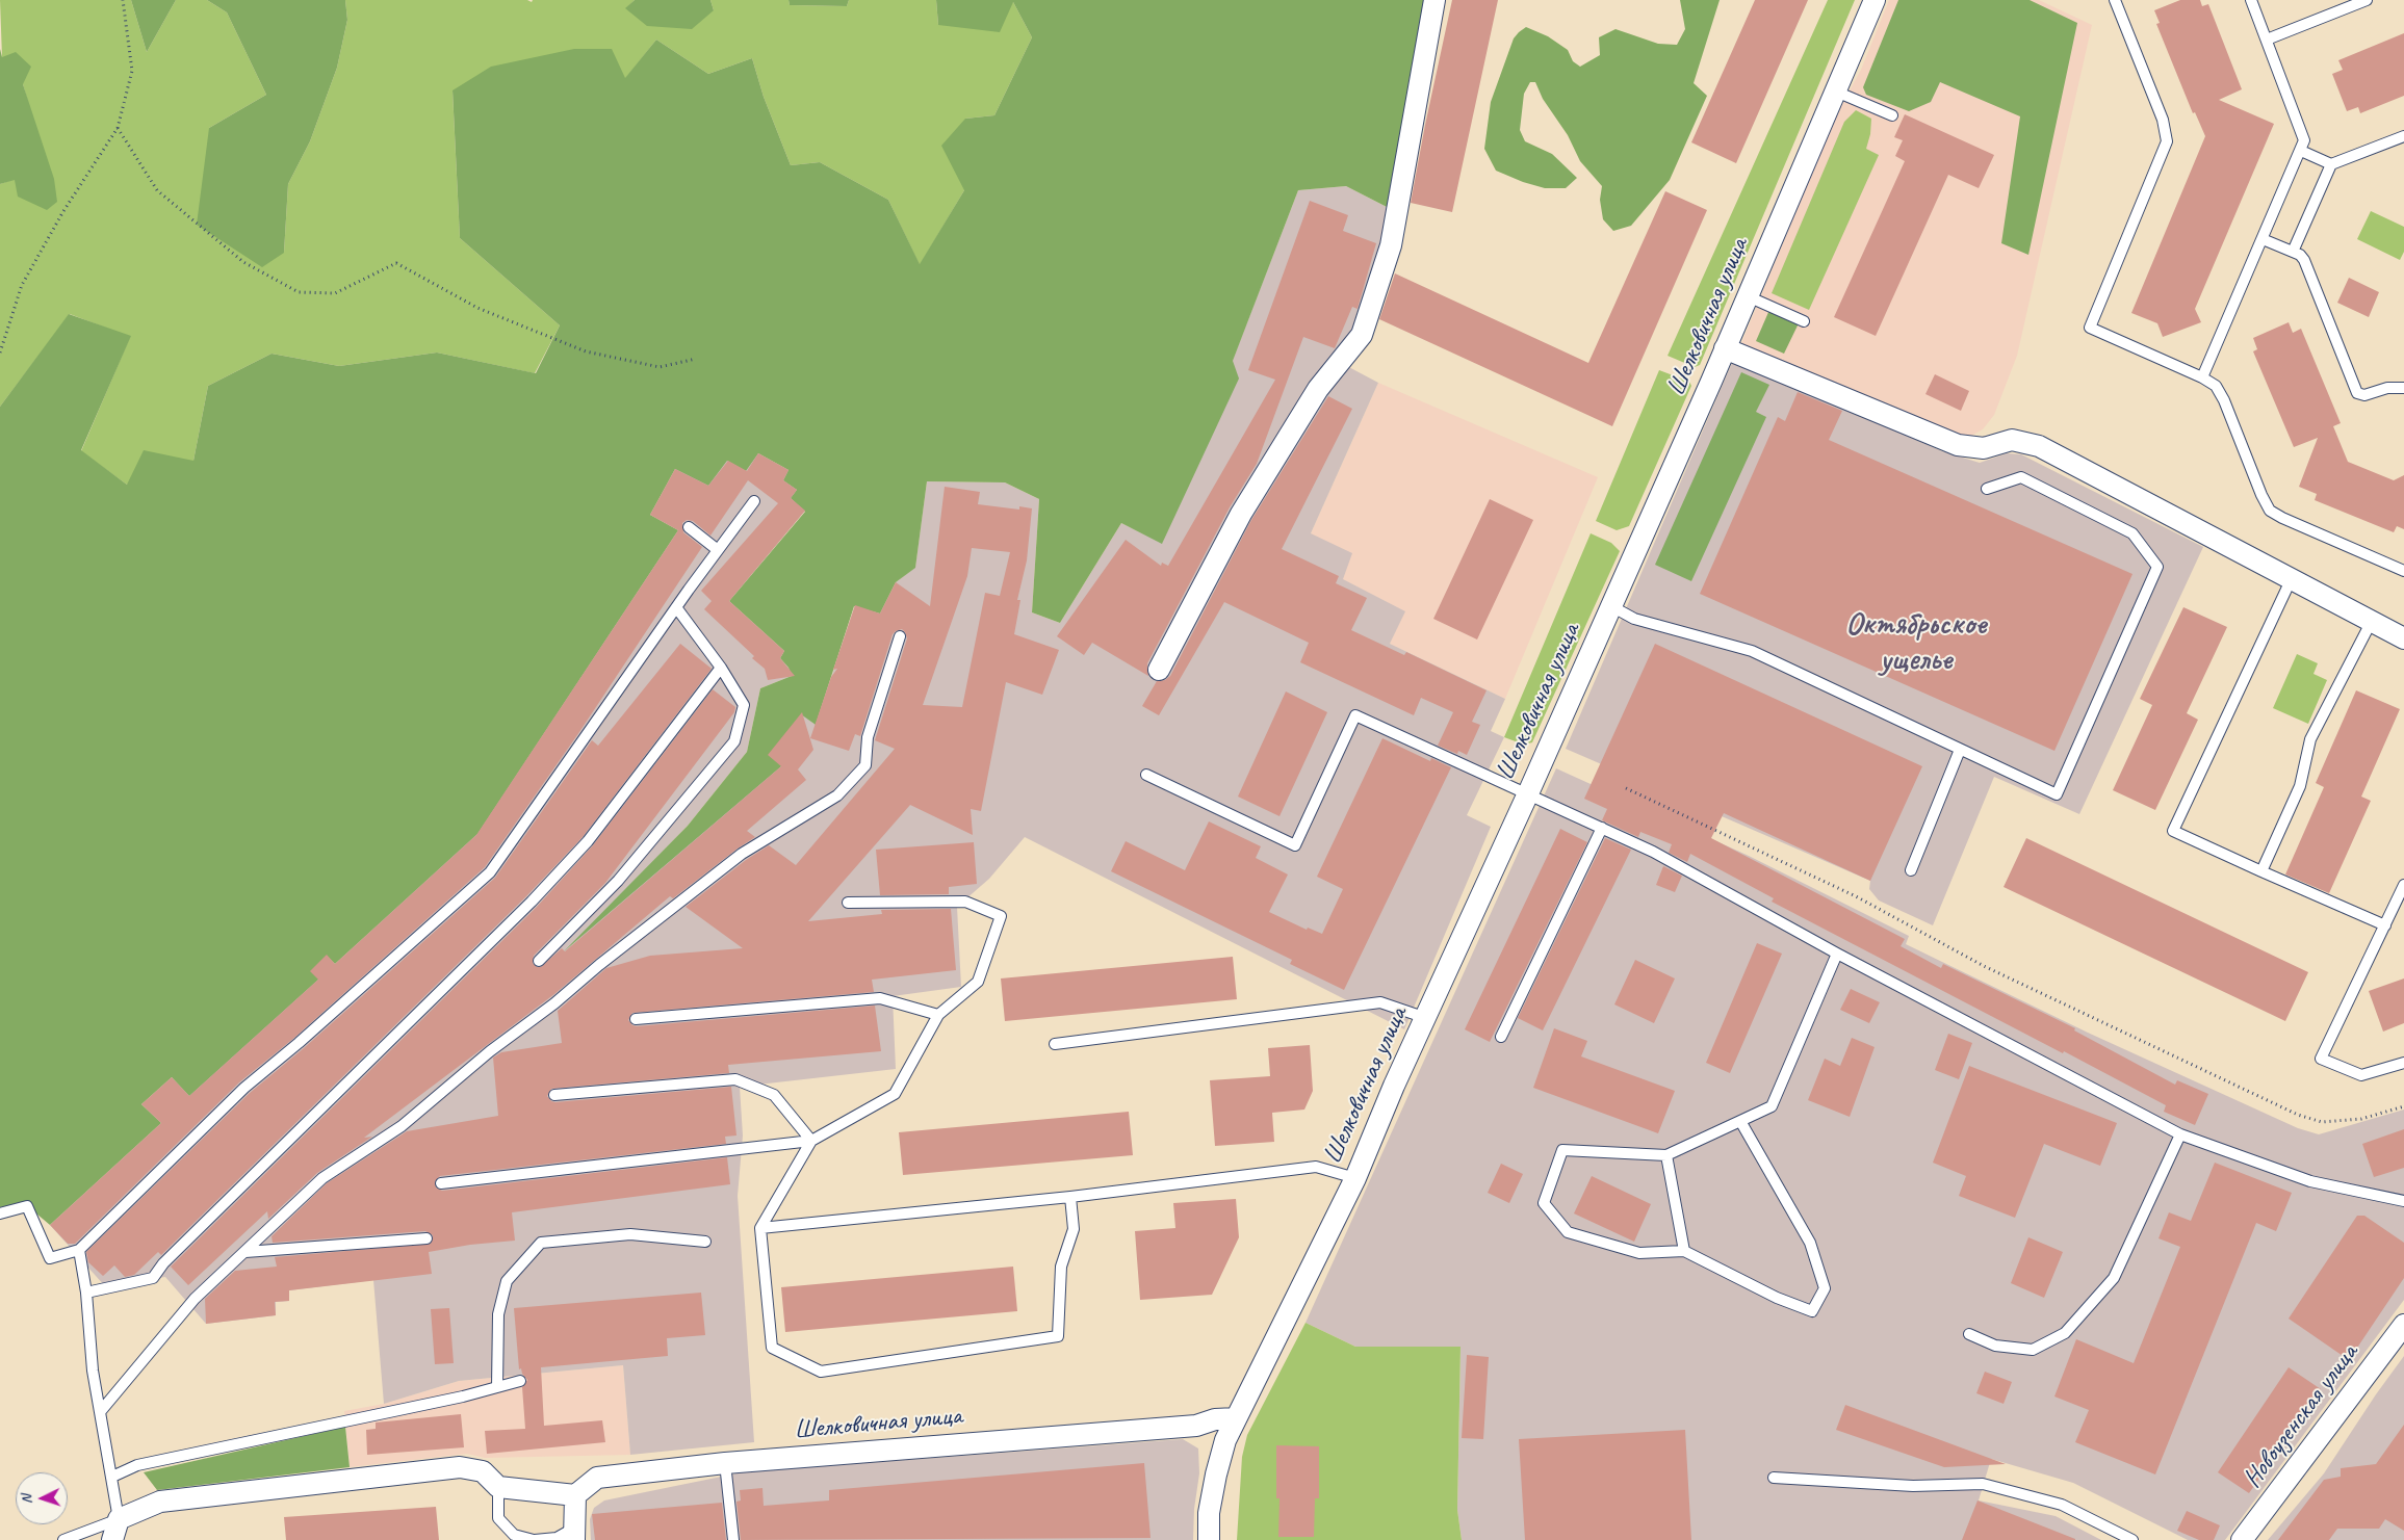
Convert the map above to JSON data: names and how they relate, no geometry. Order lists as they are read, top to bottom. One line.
{"streets":{"street":["Шелковичная улица","Новоузенская улица"]},"districts":["Октябрьское ущелье"],"north":"left"}
